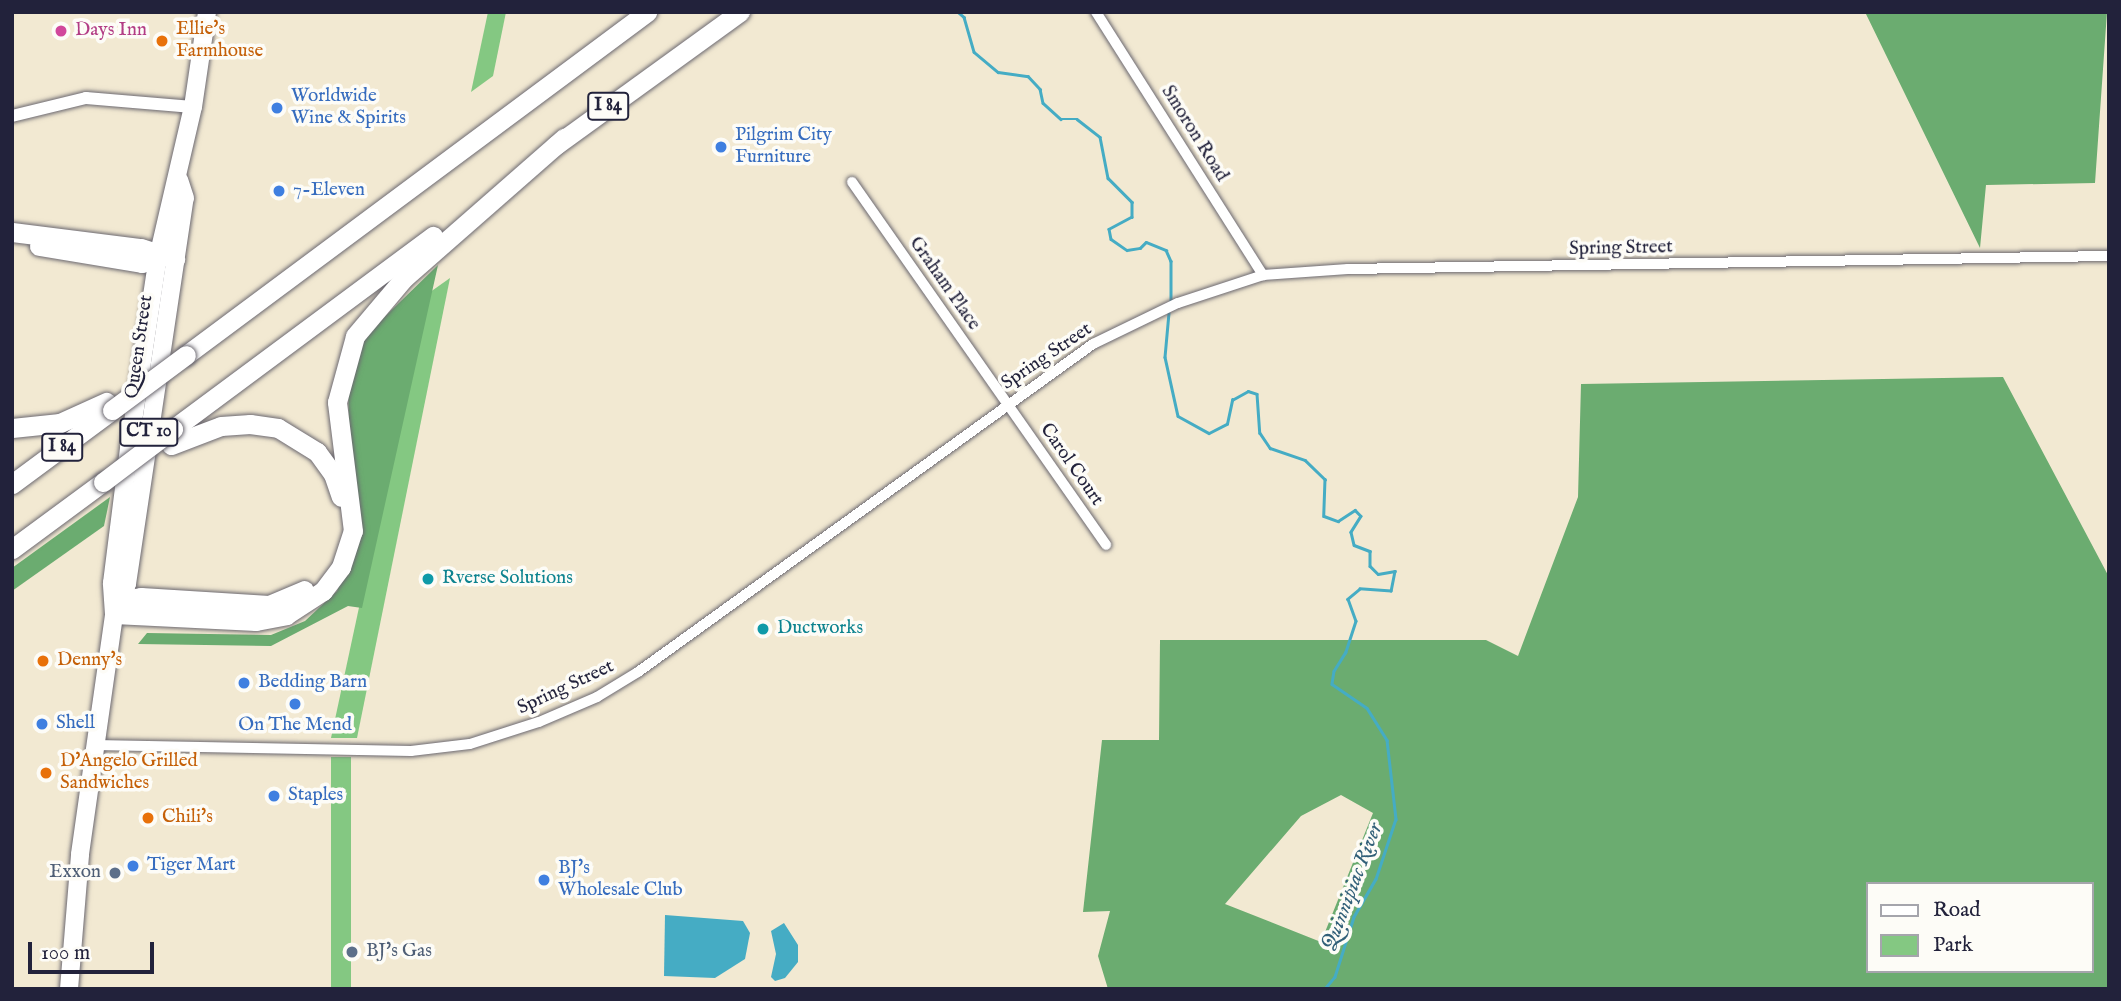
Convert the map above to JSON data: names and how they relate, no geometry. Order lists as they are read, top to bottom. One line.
{"streets":{"highway":["I 84","Queen Street","CT 10"],"street":["Smoron Road","Spring Street","Graham Place","Carol Court"]},"crossings":[["Smoron Road","Spring Street"],["Spring Street","Graham Place"],["Spring Street","Queen Street"],["Spring Street","Carol Court"],["Graham Place","Carol Court"]],"water":["Quinnipiac River"],"places":["Days Inn","Ellie's Farmhouse","Worldwide Wine & Spirits","Pilgrim City Furniture","7-Eleven","Rverse Solutions","Ductworks","Denny's","Bedding Barn","On The Mend","Shell","D'Angelo Grilled Sandwiches","Staples","Chili's","Tiger Mart","Exxon","BJ's Wholesale Club","BJ's Gas"],"legend":["Road","Park"],"scale_bar":"100 m"}
